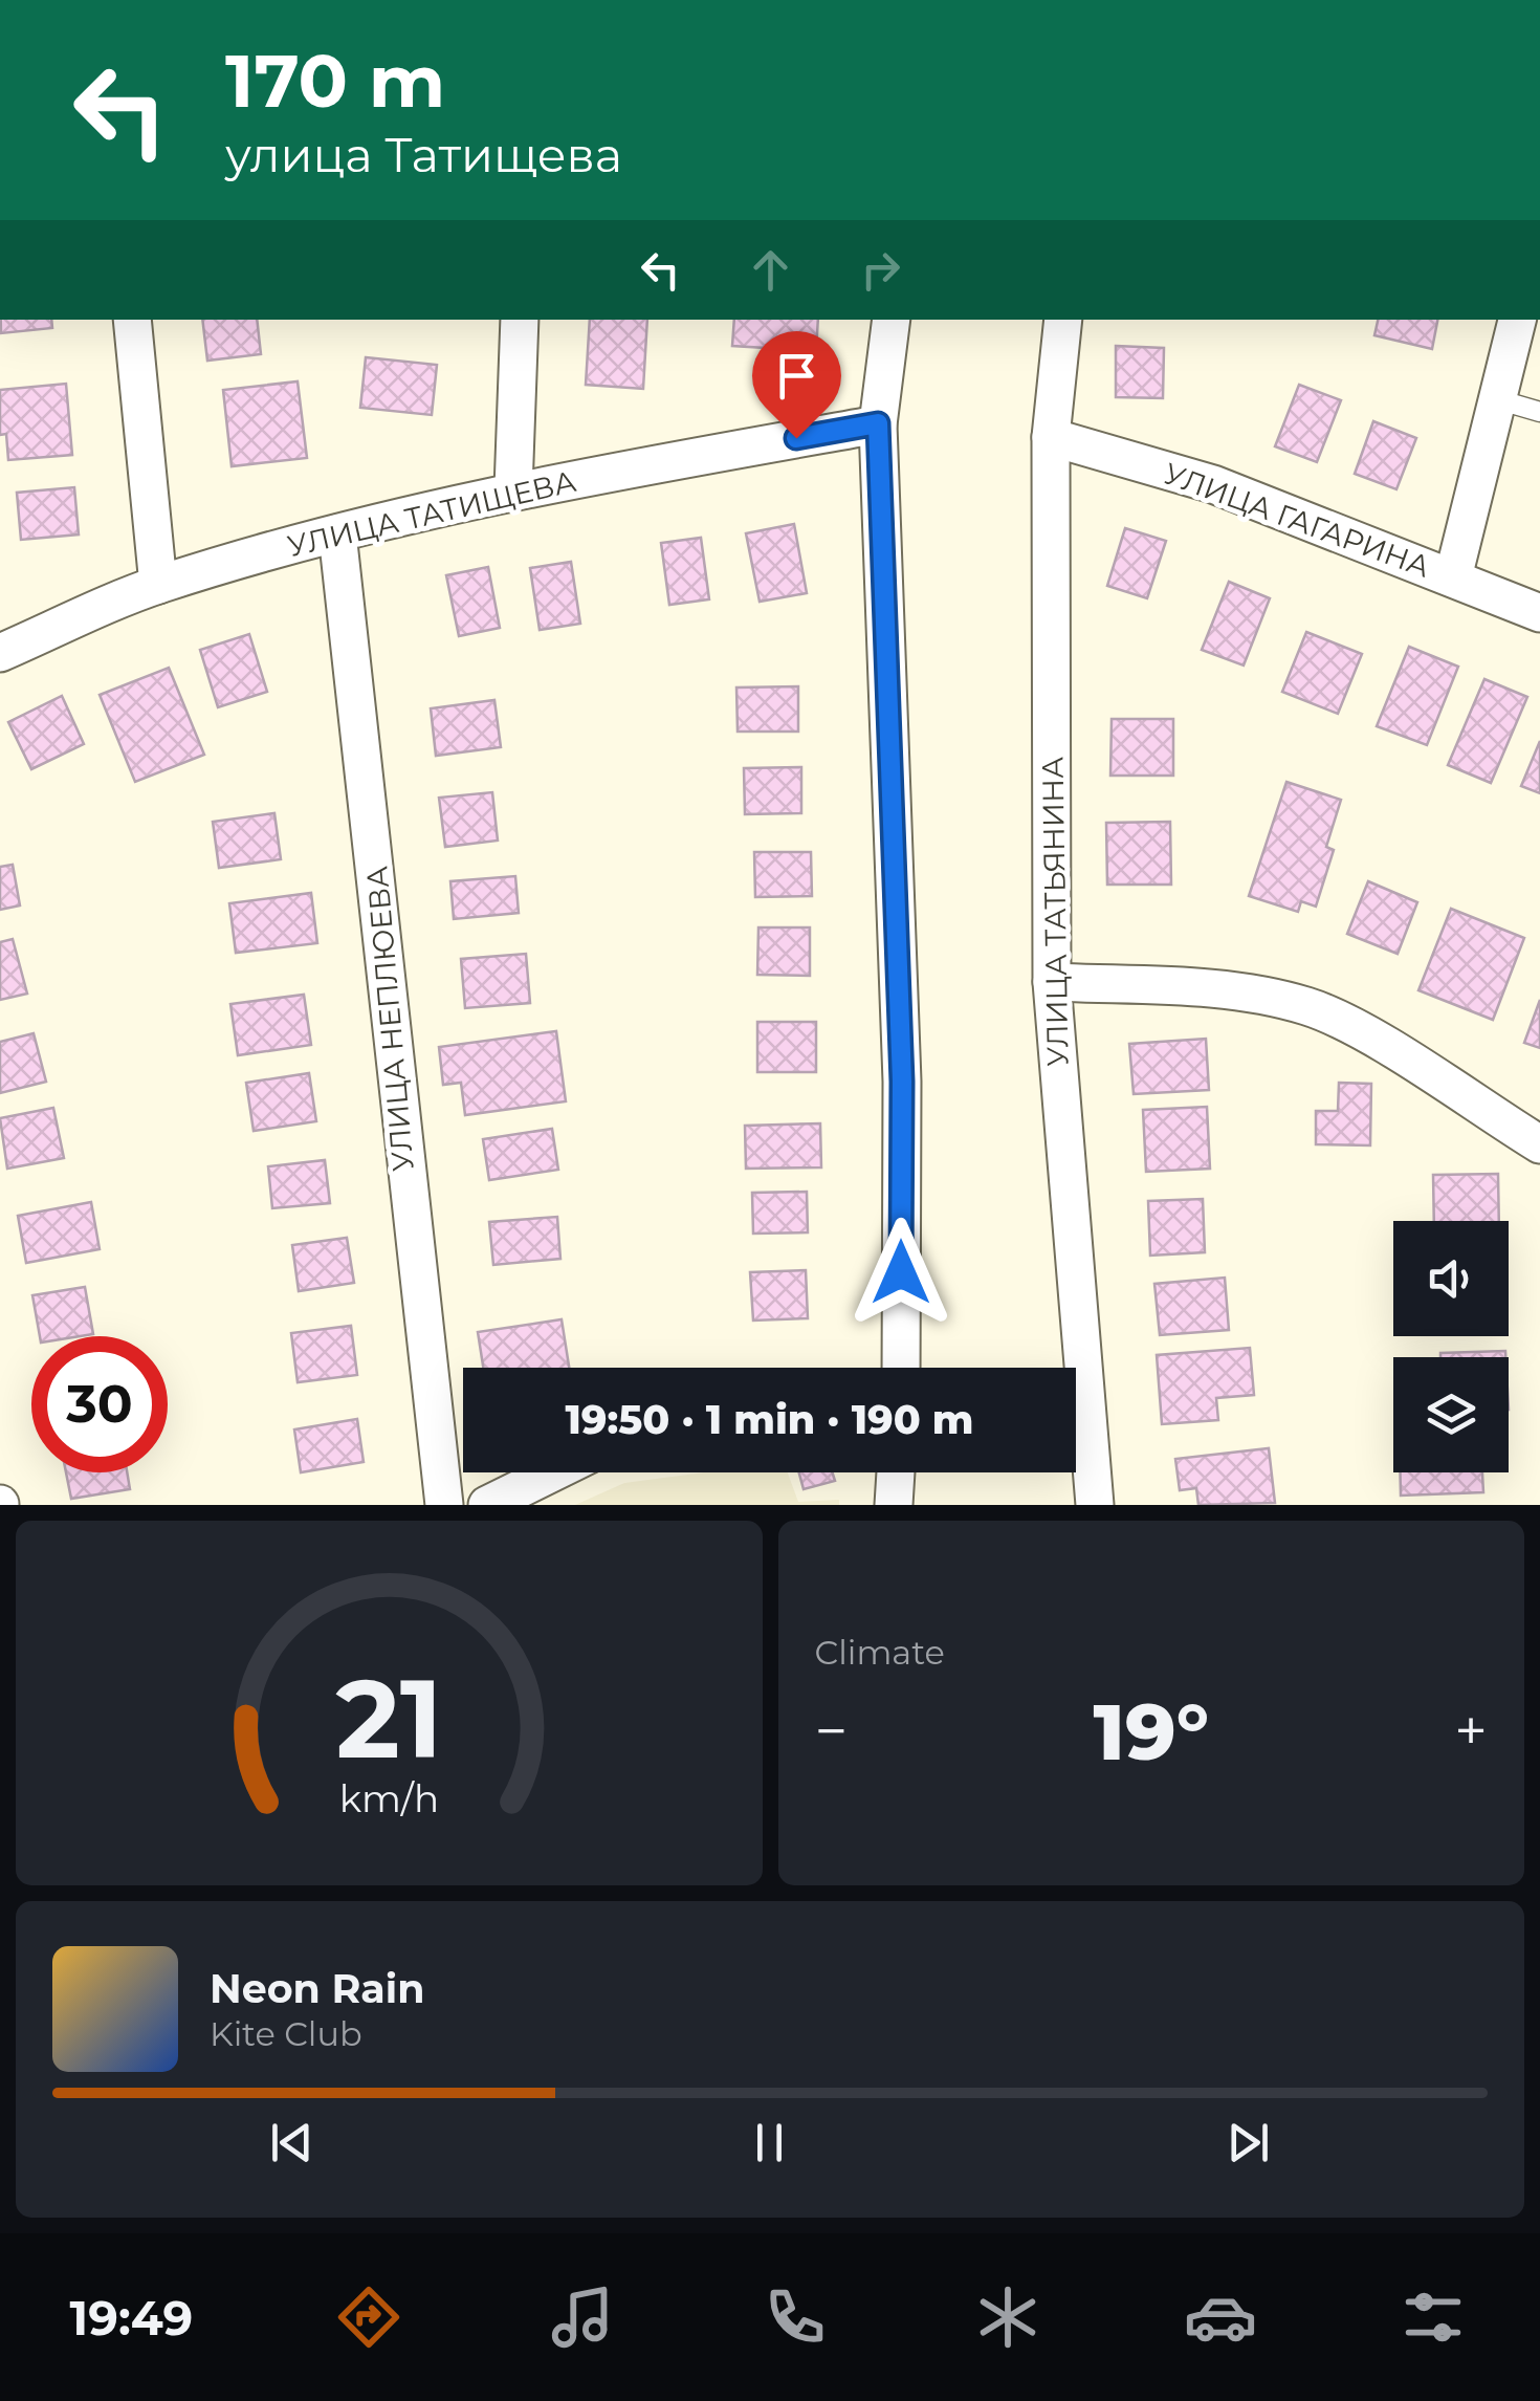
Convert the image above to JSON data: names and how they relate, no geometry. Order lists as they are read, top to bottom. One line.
{"streets":{"street":["УЛИЦА ТАТИЩЕВА","УЛИЦА ГАГАРИНА","УЛИЦА ТАТЬЯНИНА","УЛИЦА НЕПЛЮЕВА"]},"crossings":[["УЛИЦА ТАТИЩЕВА","УЛИЦА НЕПЛЮЕВА"],["УЛИЦА ГАГАРИНА","УЛИЦА ТАТЬЯНИНА"]],"page":{"turn":["170 m","улица Татищева"],"limit":"30","trip":"19:50 · 1 min · 190 m","tile":"Climate","heat":["−","19°","+"],"song":["Neon Rain","Kite Club"],"tabs":"19:49","gauge":["21","km/h"]}}
